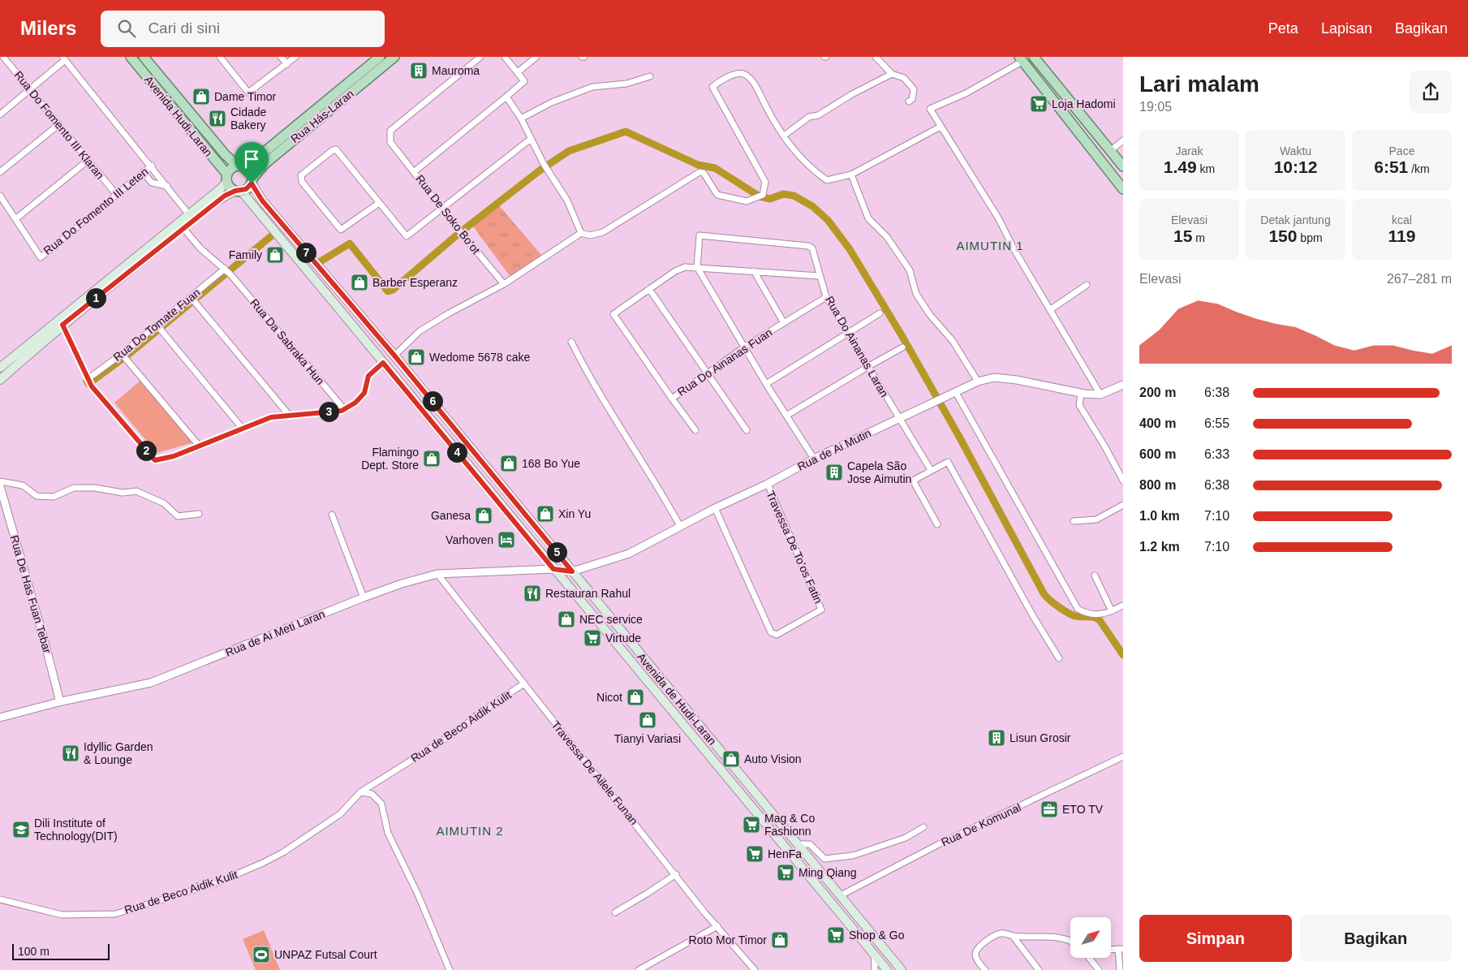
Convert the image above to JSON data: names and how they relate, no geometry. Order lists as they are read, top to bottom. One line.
{"streets":{"main road":["Avenida Hudi-Laran","Rua Hás-Laran","Avenida de Hudi-Laran"],"street":["Rua Do Fomento III Klaran","Rua Do Fomento III Leten","Rua De Soko Bo’ot","Rua Do Tomate Fuan","Rua Da Sabraka Hun","Rua Do Ainanas Laran","Rua Do Ainanas Fuan","Rua de Ai Mutin","Travessa De To’os Fatin","Rua De Has Fuan Tebar","Rua de Ai Meti Laran","Rua de Beco Aidik Kulit","Travessa De Ailele Funan","Rua De Komunal"]},"crossings":[["Avenida Hudi-Laran","Rua Hás-Laran"],["Avenida Hudi-Laran","Avenida de Hudi-Laran"],["Rua Hás-Laran","Avenida de Hudi-Laran"],["Rua Do Fomento III Klaran","Rua Do Fomento III Leten"],["Rua Do Tomate Fuan","Rua Da Sabraka Hun"],["Rua Do Ainanas Laran","Rua Do Ainanas Fuan"],["Rua Do Ainanas Laran","Rua de Ai Mutin"],["Rua de Ai Mutin","Travessa De To’os Fatin"],["Rua de Ai Mutin","Rua de Ai Meti Laran"],["Rua de Ai Mutin","Avenida de Hudi-Laran"],["Rua De Has Fuan Tebar","Rua de Ai Meti Laran"],["Rua de Ai Meti Laran","Travessa De Ailele Funan"],["Avenida de Hudi-Laran","Rua De Komunal"],["Rua de Beco Aidik Kulit","Travessa De Ailele Funan"]],"districts":["AIMUTIN 1","AIMUTIN 2"],"places":{"building":["Mauroma","Capela São Jose Aimutin","Lisun Grosir"],"shop":["Dame Timor","Family","Barber Esperanz","Wedome 5678 cake","Flamingo Dept. Store","168 Bo Yue","Xin Yu","Ganesa","NEC service","Nicot","Tianyi Variasi","Auto Vision","Roto Mor Timor"],"supermarket":["Loja Hadomi","Virtude","Mag & Co Fashionn","HenFa","Ming Qiang","Shop & Go"],"restaurant":["Cidade Bakery","Restauran Rahul","Idyllic Garden & Lounge"],"hotel":["Varhoven"],"office":["ETO TV"],"school or university":["Dili Institute of Technology(DIT)"],"sports":["UNPAZ Futsal Court"]},"scale_bar":"100 m","north":"top right","page":{"header":"Milers","search":"Cari di sini","nav":["Peta","Lapisan","Bagikan"],"heading":["Lari malam","19:05"],"stats":[["Jarak","1.49 km"],["Waktu","10:12"],["Pace","6:51 /km"],["Elevasi","15 m"],["Detak jantung","150 bpm"],["kcal","119"]],"pins":["7","1","6","3","2","4","5"],"chart":["Elevasi","267–281 m"],"list":[{"name":"200 m","note":"6:38"},{"name":"400 m","note":"6:55"},{"name":"600 m","note":"6:33"},{"name":"800 m","note":"6:38"},{"name":"1.0 km","note":"7:10"},{"name":"1.2 km","note":"7:10"}],"buttons":["Simpan","Bagikan"],"scale":"100 m"}}
